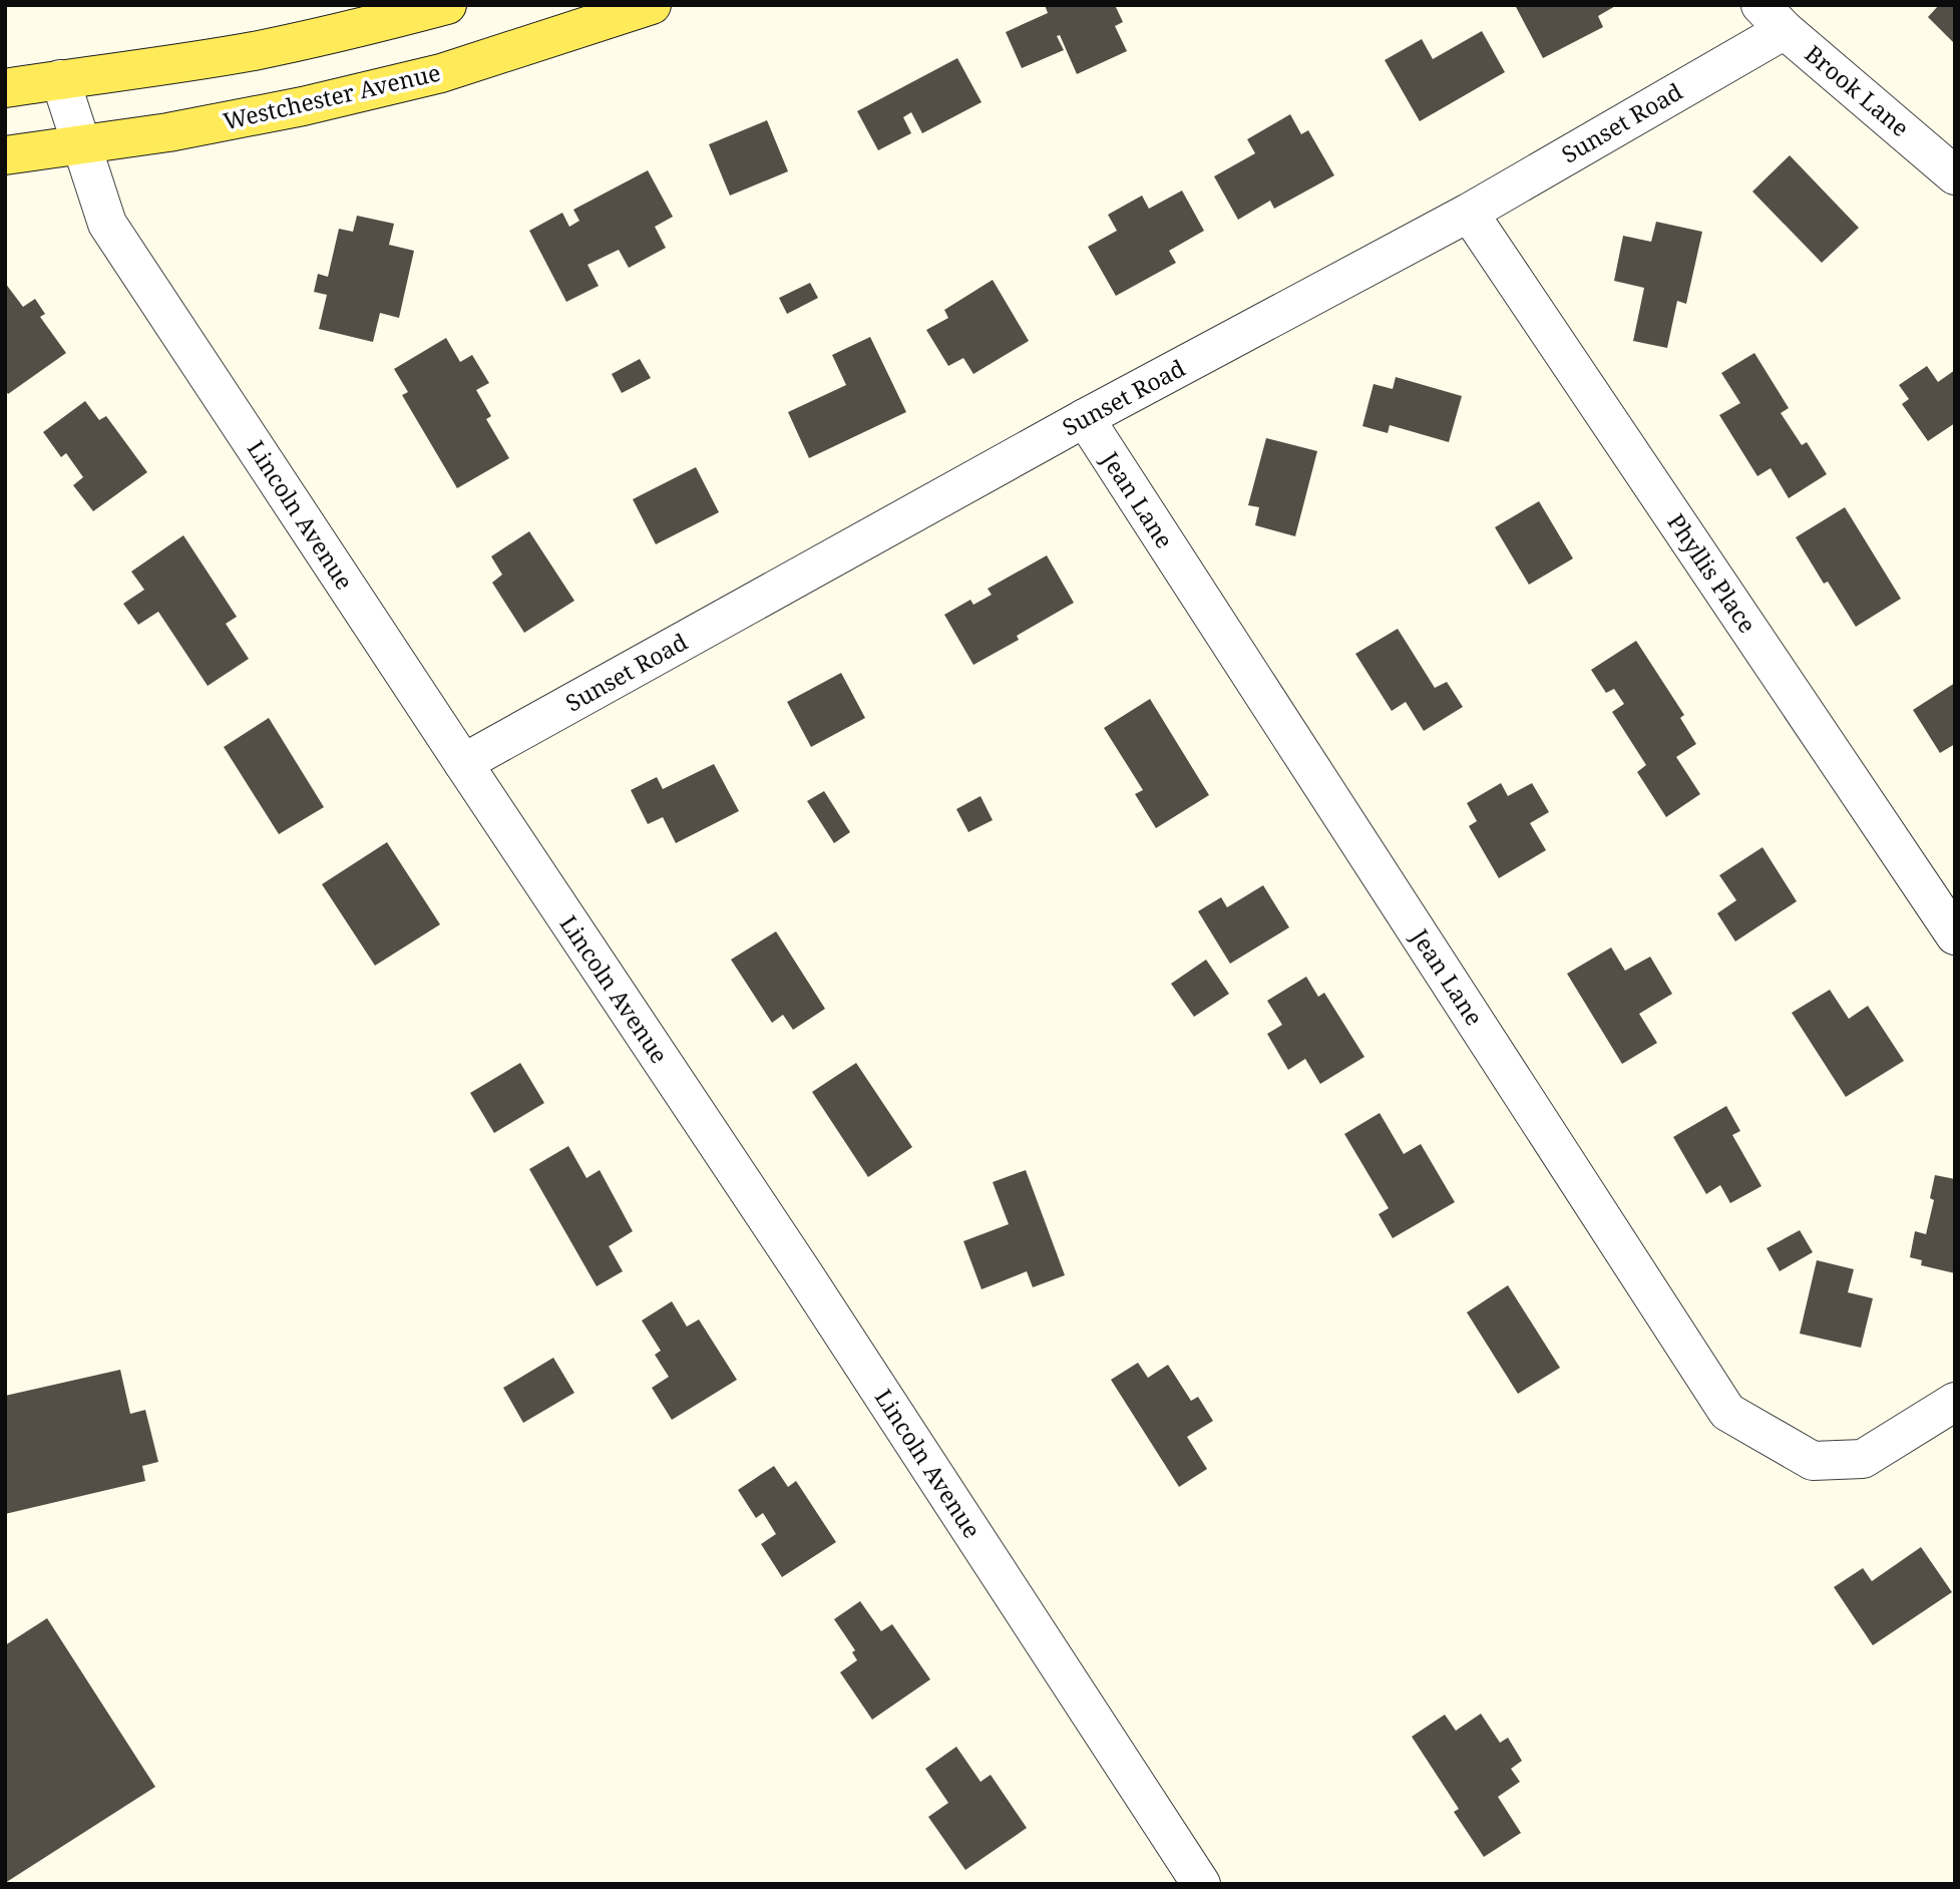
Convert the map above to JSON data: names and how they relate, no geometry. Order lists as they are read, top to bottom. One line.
{"streets":{"main road":["Westchester Avenue"],"street":["Brook Lane","Sunset Road","Jean Lane","Lincoln Avenue","Phyllis Place"]},"crossings":[["Brook Lane","Sunset Road"],["Westchester Avenue","Lincoln Avenue"],["Sunset Road","Jean Lane"],["Sunset Road","Lincoln Avenue"],["Sunset Road","Phyllis Place"]]}
